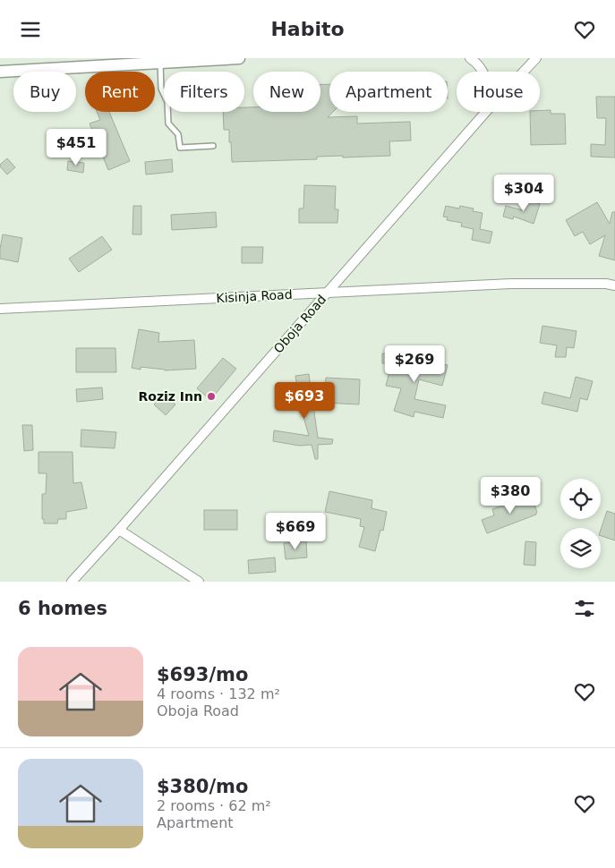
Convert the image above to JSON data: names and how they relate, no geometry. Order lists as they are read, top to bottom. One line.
{"streets":{"street":["Kisinja Road","Oboja Road"]},"crossings":[["Kisinja Road","Oboja Road"]],"places":["Roziz Inn"],"page":{"header":"Habito","chip":["Buy","Rent","Filters","New","Apartment","House"],"price":["$451","$304","$269","$693","$380","$669"],"heading":"6 homes","list":[{"name":"$693/mo","note":"4 rooms · 132 m² · Oboja Road"},{"name":"$380/mo","note":"2 rooms · 62 m² · Apartment"}]}}
